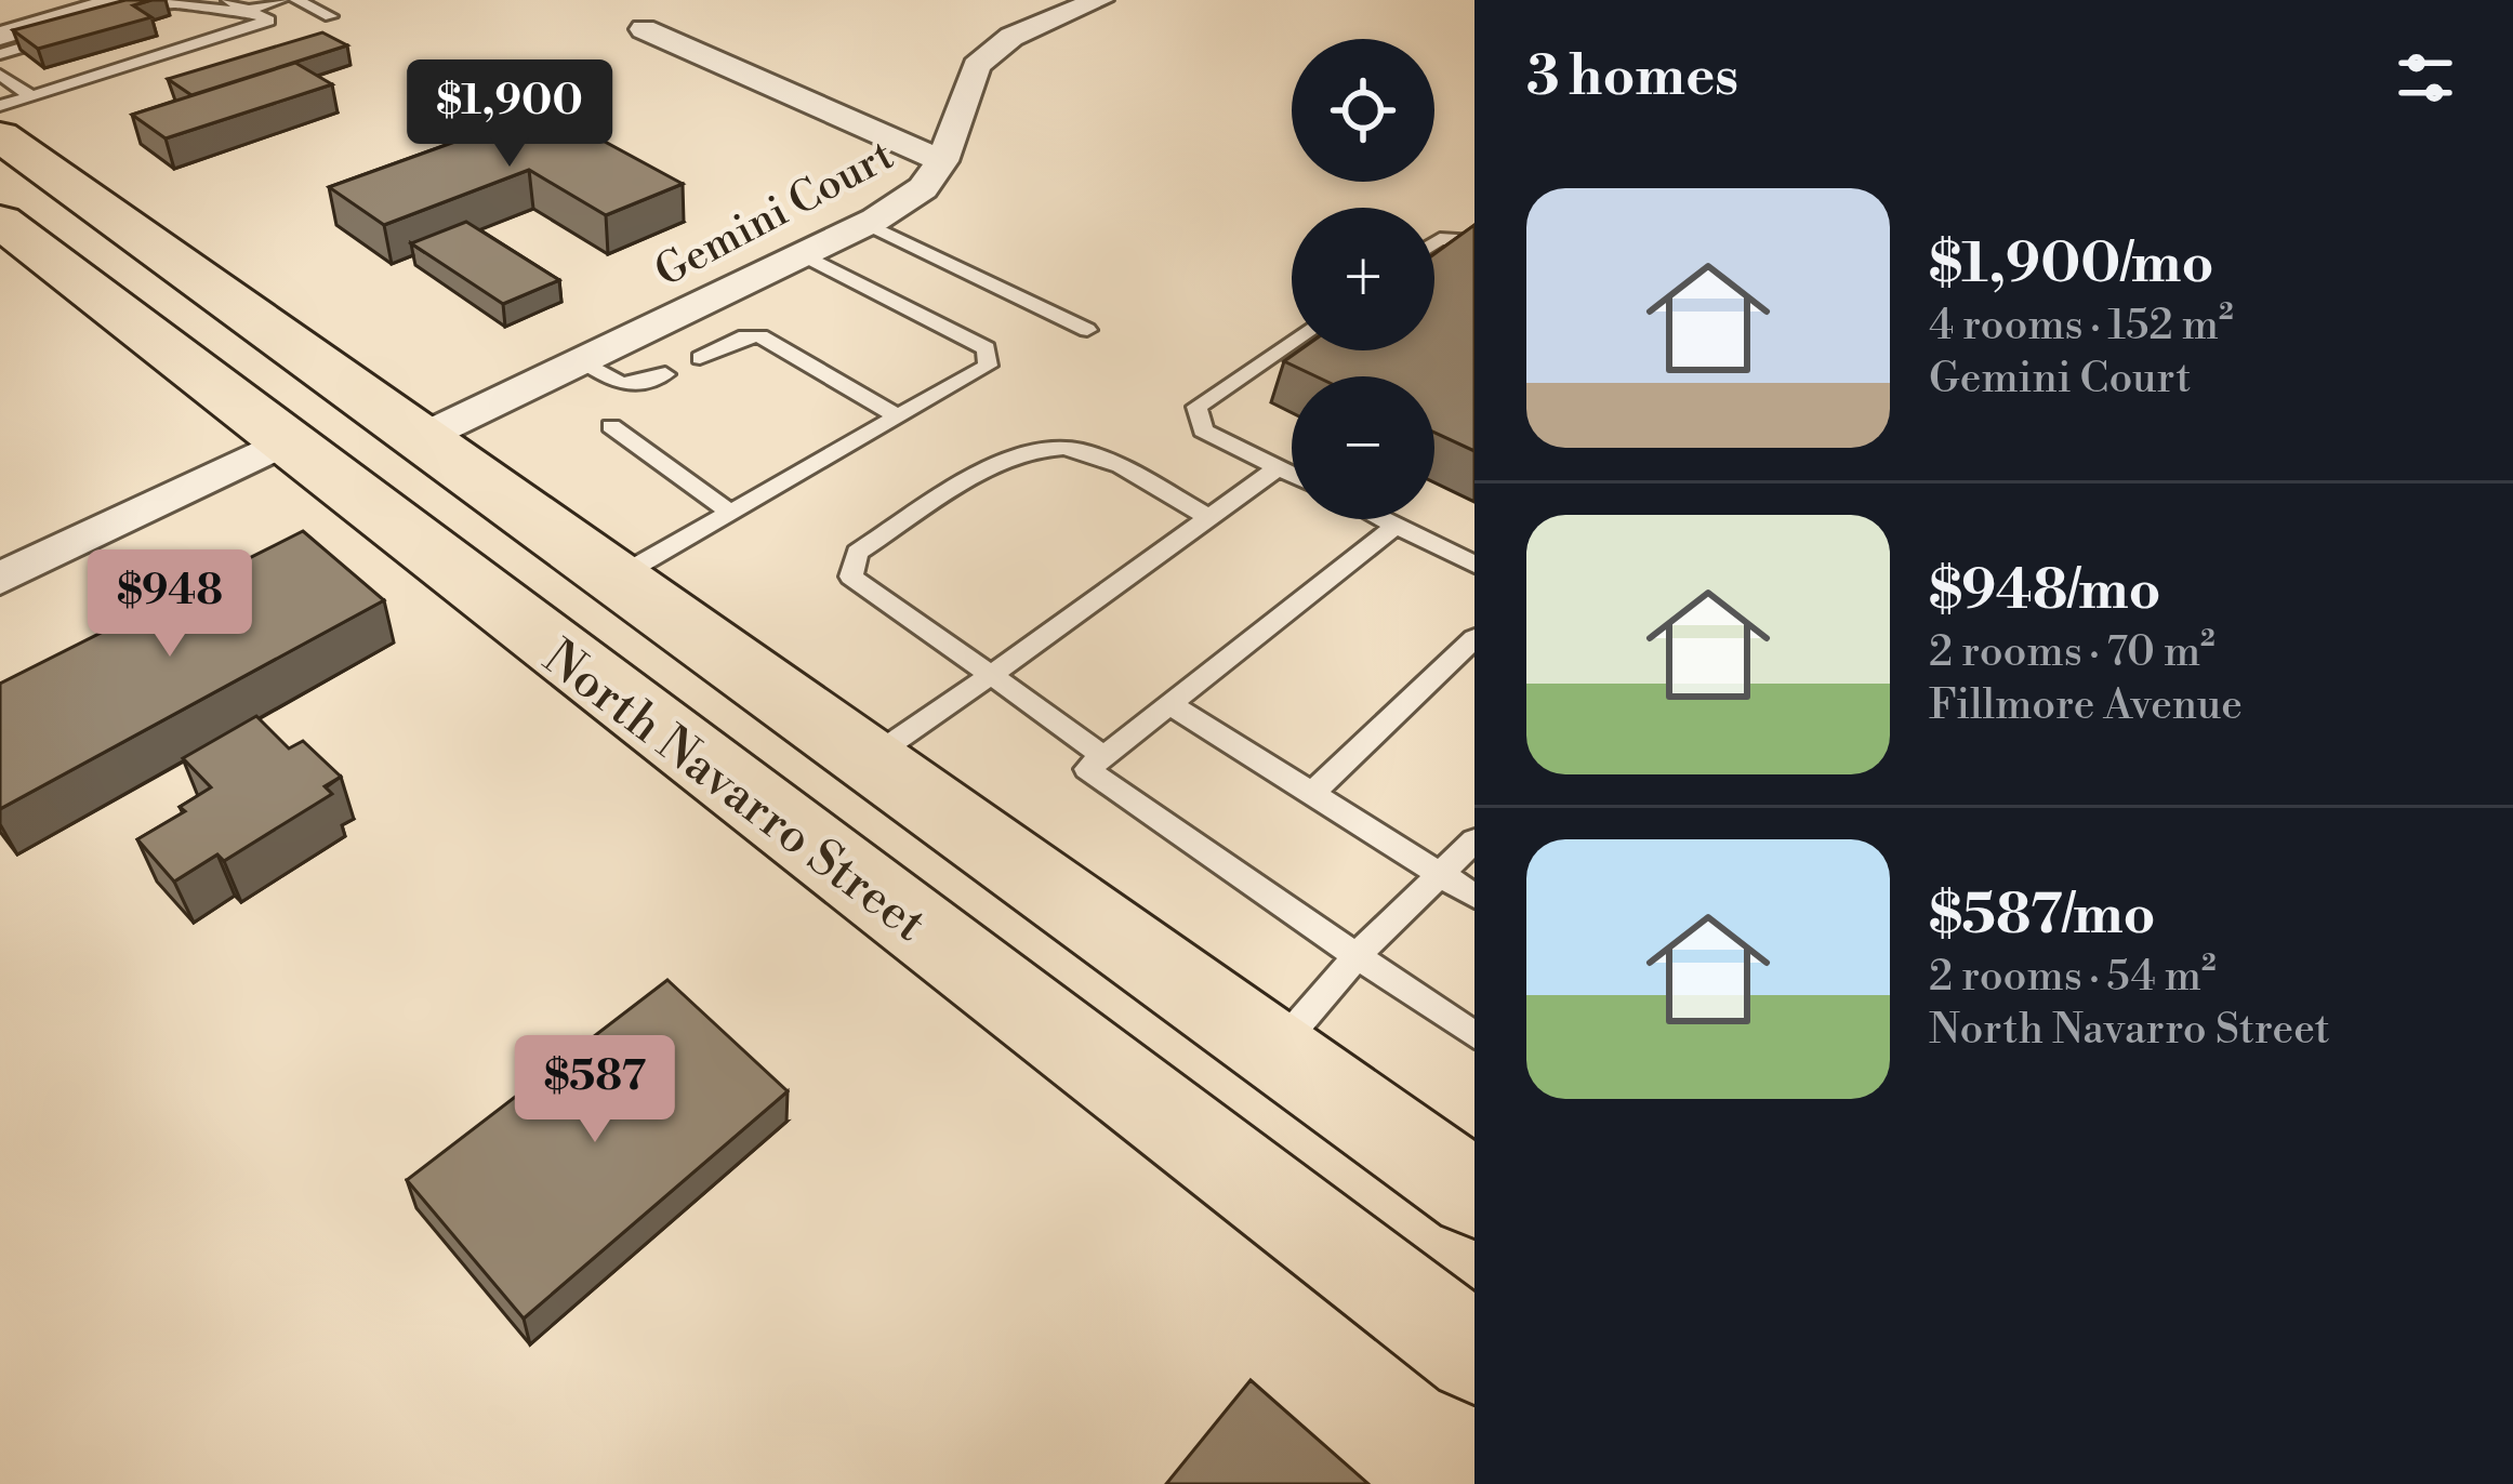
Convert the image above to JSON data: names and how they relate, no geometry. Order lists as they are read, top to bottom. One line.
{"streets":{"main road":["North Navarro Street"],"street":["Gemini Court"]},"crossings":[["Gemini Court","North Navarro Street"]],"page":{"heading":"3 homes","map_buttons":["+","−"],"price":["$1,900","$948","$587"],"list":[{"name":"$1,900/mo","note":"4 rooms · 152 m² · Gemini Court"},{"name":"$948/mo","note":"2 rooms · 70 m² · Fillmore Avenue"},{"name":"$587/mo","note":"2 rooms · 54 m² · North Navarro Street"}]}}
